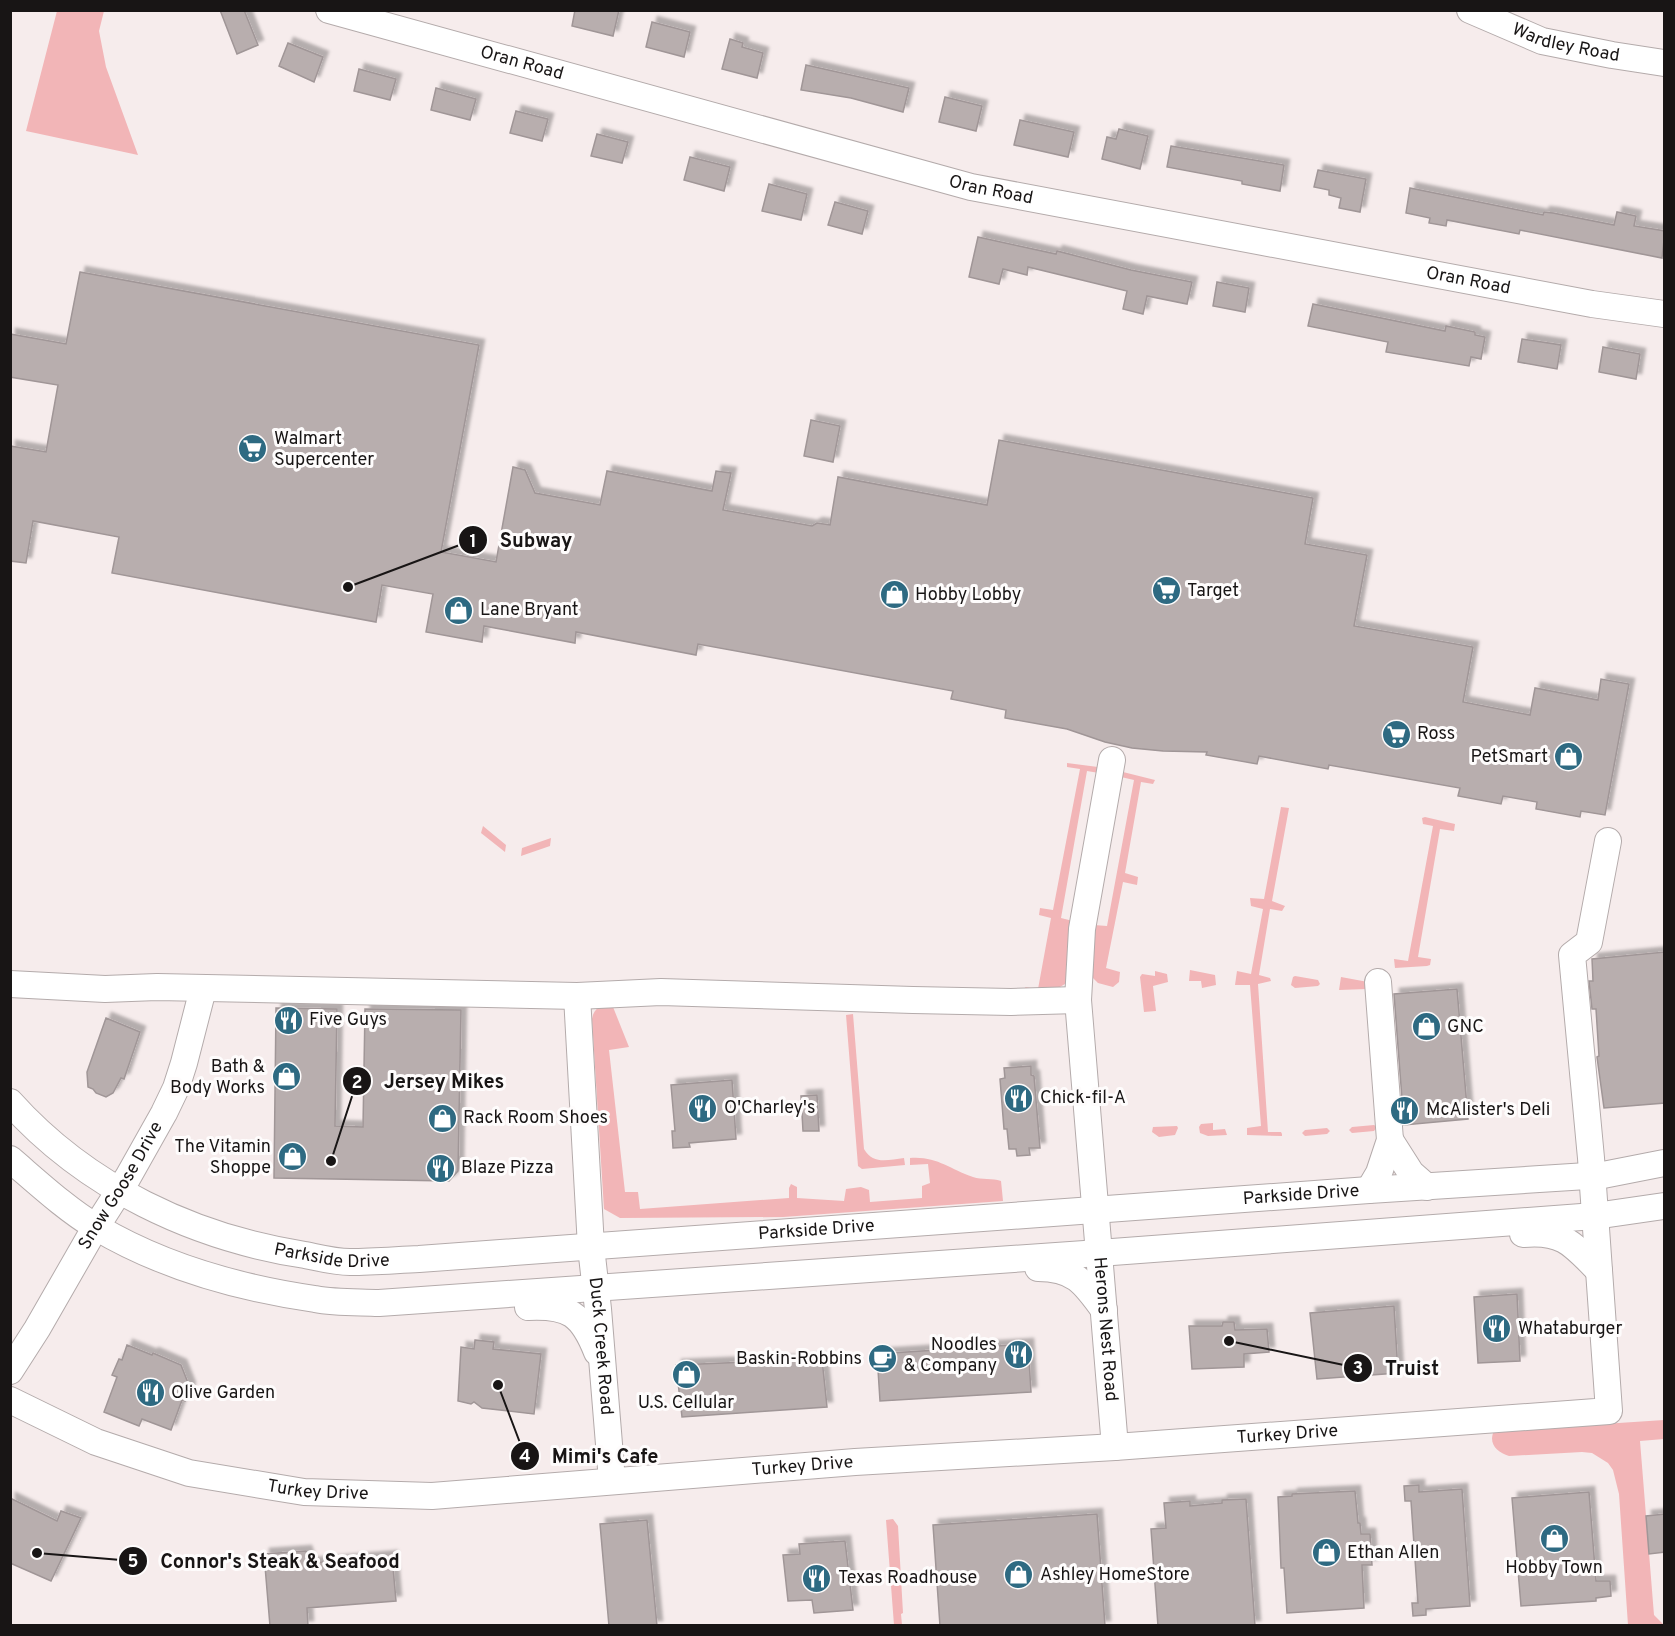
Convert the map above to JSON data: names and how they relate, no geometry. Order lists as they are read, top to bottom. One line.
{"streets":{"street":["Wardley Road","Oran Road","Snow Goose Drive","Parkside Drive","Herons Nest Road","Duck Creek Road","Turkey Drive"]},"crossings":[["Snow Goose Drive","Parkside Drive"],["Parkside Drive","Herons Nest Road"],["Parkside Drive","Duck Creek Road"],["Herons Nest Road","Turkey Drive"],["Duck Creek Road","Turkey Drive"]],"places":{"supermarket":["Walmart Supercenter","Target","Ross"],"other":["Subway","Jersey Mikes","Truist","Mimi's Cafe","Connor's Steak & Seafood"],"shop":["Hobby Lobby","Lane Bryant","PetSmart","GNC","Bath & Body Works","Rack Room Shoes","The Vitamin Shoppe","U.S. Cellular","Hobby Town","Ethan Allen","Ashley HomeStore"],"restaurant":["Five Guys","Chick-fil-A","O'Charley's","McAlister's Deli","Blaze Pizza","Whataburger","Noodles & Company","Olive Garden","Texas Roadhouse"],"cafe":["Baskin-Robbins"]}}
